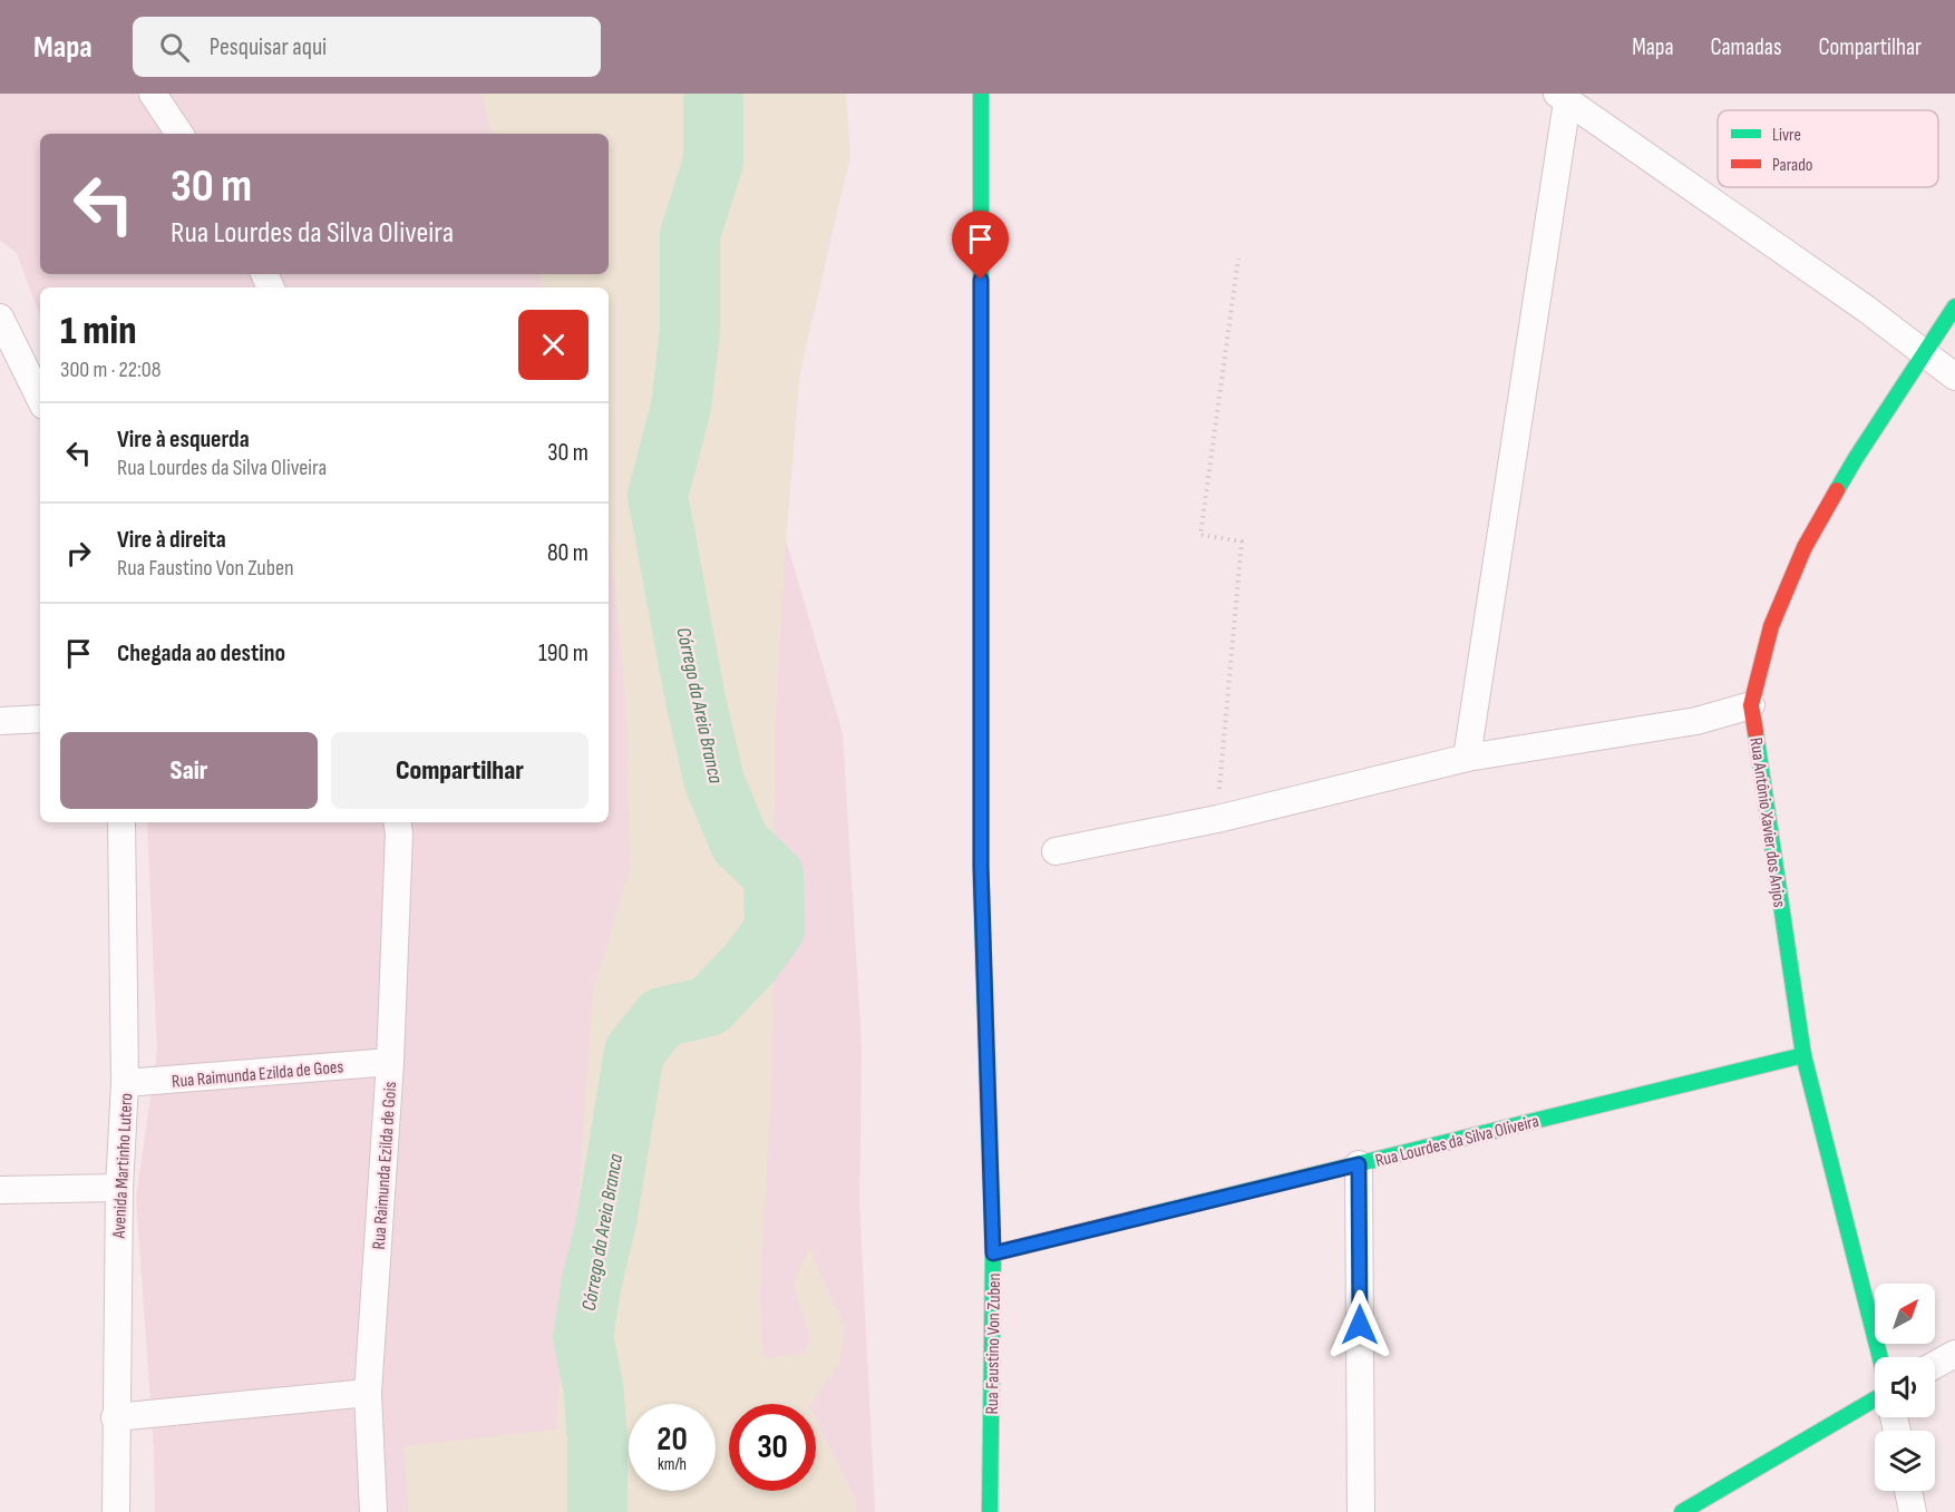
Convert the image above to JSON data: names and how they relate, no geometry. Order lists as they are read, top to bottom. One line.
{"streets":{"street":["Rua Antônio Xavier dos Anjos","Rua Raimunda Ezilda de Goes","Rua Lourdes da Silva Oliveira","Avenida Martinho Lutero","Rua Raimunda Ezilda de Gois","Rua Faustino Von Zuben"]},"crossings":[["Rua Antônio Xavier dos Anjos","Rua Lourdes da Silva Oliveira"],["Rua Raimunda Ezilda de Goes","Avenida Martinho Lutero"],["Rua Raimunda Ezilda de Goes","Rua Raimunda Ezilda de Gois"],["Rua Lourdes da Silva Oliveira","Rua Faustino Von Zuben"]],"water":["Córrego da Areia Branca"],"legend":["Livre","Parado"],"north":"top right","page":{"header":"Mapa","search":"Pesquisar aqui","nav":["Mapa","Camadas","Compartilhar"],"turn":["30 m","Rua Lourdes da Silva Oliveira"],"heading":["1 min","300 m · 22:08"],"list":[{"name":"Vire à esquerda","note":"Rua Lourdes da Silva Oliveira","value":"30 m"},{"name":"Vire à direita","note":"Rua Faustino Von Zuben","value":"80 m"},{"name":"Chegada ao destino","value":"190 m"}],"buttons":["Sair","Compartilhar"],"speed":"20 km/h","limit":"30"}}
